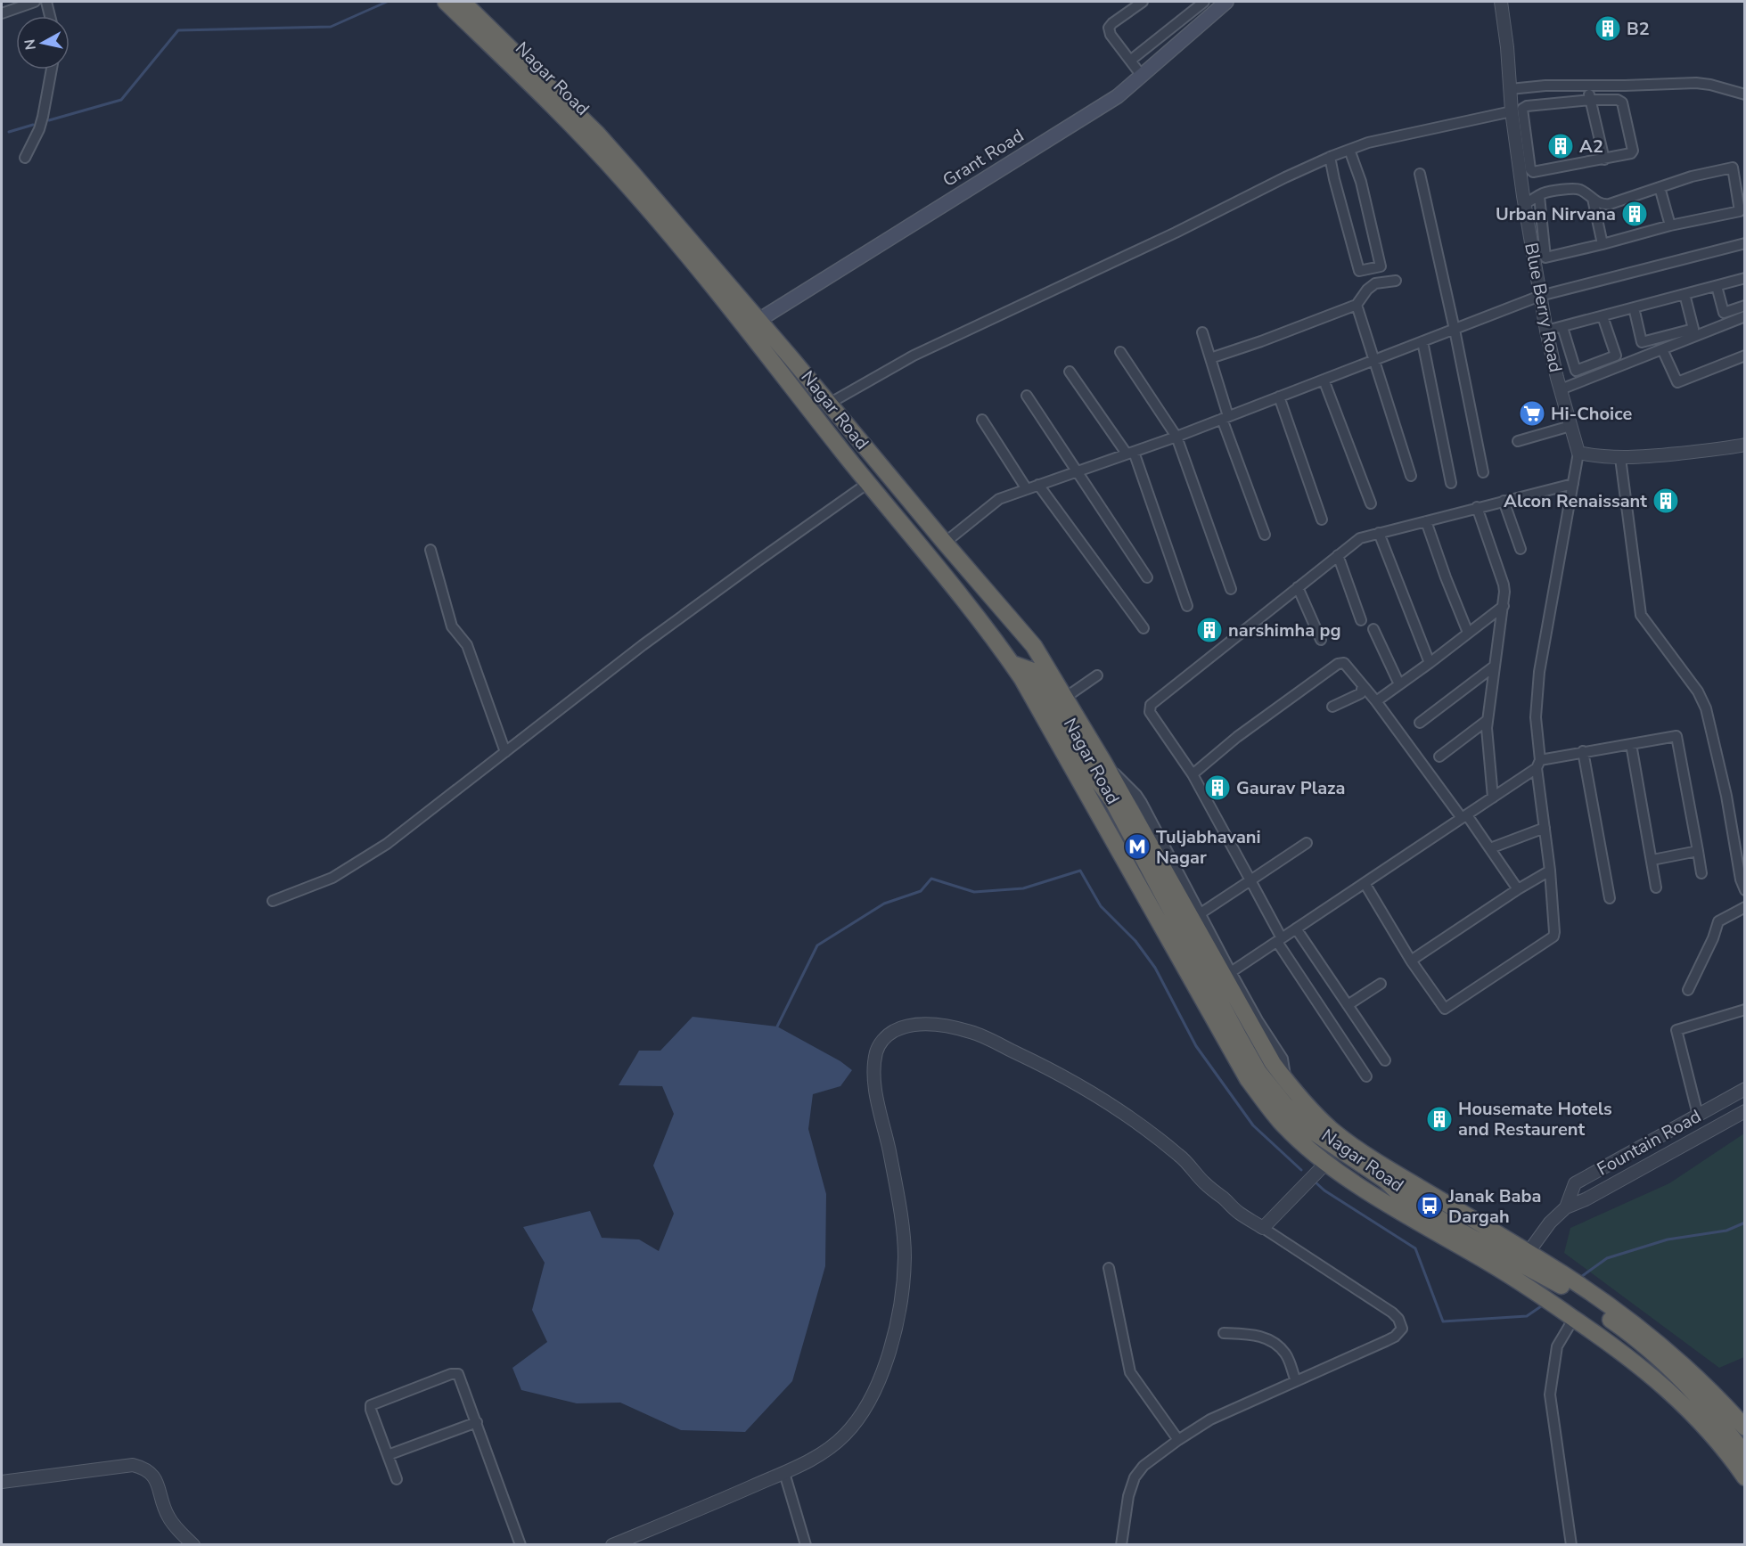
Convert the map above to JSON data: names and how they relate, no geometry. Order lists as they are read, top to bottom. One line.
{"streets":{"highway":["Nagar Road"],"main road":["Grant Road"],"street":["Blue Berry Road","Fountain Road"]},"crossings":[["Nagar Road","Grant Road"],["Nagar Road","Fountain Road"]],"places":{"building":["B2","A2","Urban Nirvana","Alcon Renaissant","narshimha pg","Gaurav Plaza","Housemate Hotels and Restaurent"],"supermarket":["Hi-Choice"],"metro station":["Tuljabhavani Nagar"],"bus stop":["Janak Baba Dargah"]},"north":"left"}
